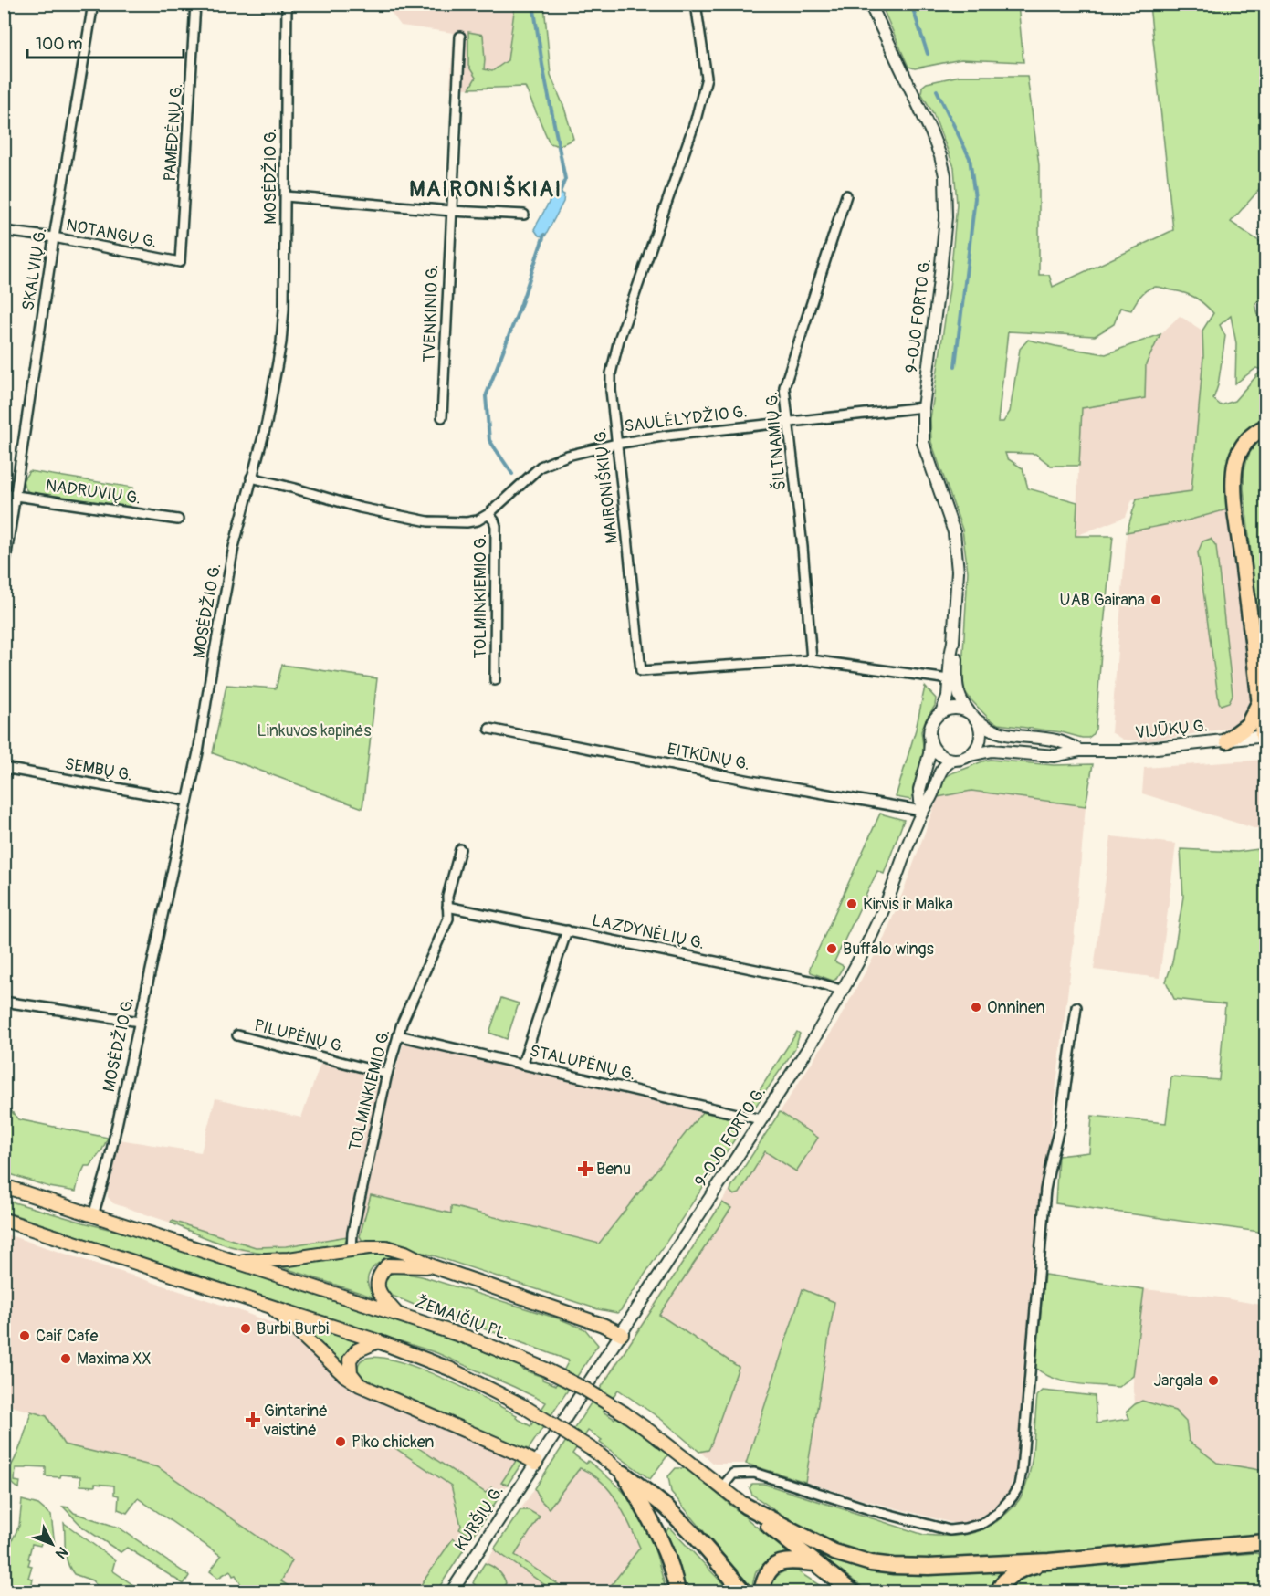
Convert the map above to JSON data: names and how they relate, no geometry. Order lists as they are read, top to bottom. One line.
{"streets":{"highway":["ŽEMAIČIŲ PL."],"main road":["9-OJO FORTO G.","VIJŪKŲ G.","KURŠIŲ G."],"street":["PAMEDĖNŲ G.","MOSĖDŽIO G.","NOTANGŲ G.","SKALVIŲ G.","TVENKINIO G.","SAULĖLYDŽIO G.","ŠILTNAMIŲ G.","MAIRONIŠKIŲ G.","NADRUVIŲ G.","TOLMINKIEMIO G.","EITKŪNŲ G.","SEMBŲ G.","LAZDYNĖLIŲ G.","PILUPĖNŲ G.","STALUPĖNŲ G."]},"crossings":[["PAMEDĖNŲ G.","NOTANGŲ G."],["MOSĖDŽIO G.","SAULĖLYDŽIO G."],["MOSĖDŽIO G.","SEMBŲ G."],["MOSĖDŽIO G.","ŽEMAIČIŲ PL."],["NOTANGŲ G.","SKALVIŲ G."],["SKALVIŲ G.","NADRUVIŲ G."],["9-OJO FORTO G.","SAULĖLYDŽIO G."],["9-OJO FORTO G.","MAIRONIŠKIŲ G."],["9-OJO FORTO G.","VIJŪKŲ G."],["9-OJO FORTO G.","EITKŪNŲ G."],["9-OJO FORTO G.","LAZDYNĖLIŲ G."],["9-OJO FORTO G.","STALUPĖNŲ G."],["9-OJO FORTO G.","KURŠIŲ G."],["SAULĖLYDŽIO G.","ŠILTNAMIŲ G."],["SAULĖLYDŽIO G.","MAIRONIŠKIŲ G."],["SAULĖLYDŽIO G.","TOLMINKIEMIO G."],["ŠILTNAMIŲ G.","MAIRONIŠKIŲ G."],["TOLMINKIEMIO G.","LAZDYNĖLIŲ G."],["TOLMINKIEMIO G.","PILUPĖNŲ G."],["TOLMINKIEMIO G.","STALUPĖNŲ G."]],"districts":["MAIRONIŠKIAI"],"parks":["Linkuvos kapinės"],"places":{"other":["UAB Gairana","Kirvis ir Malka","Buffalo wings","Onninen","Burbi Burbi","Caif Cafe","Maxima XX","Jargala","Piko chicken"],"health":["Benu","Gintarinė vaistinė"]},"scale_bar":"100 m","north":"bottom right"}
